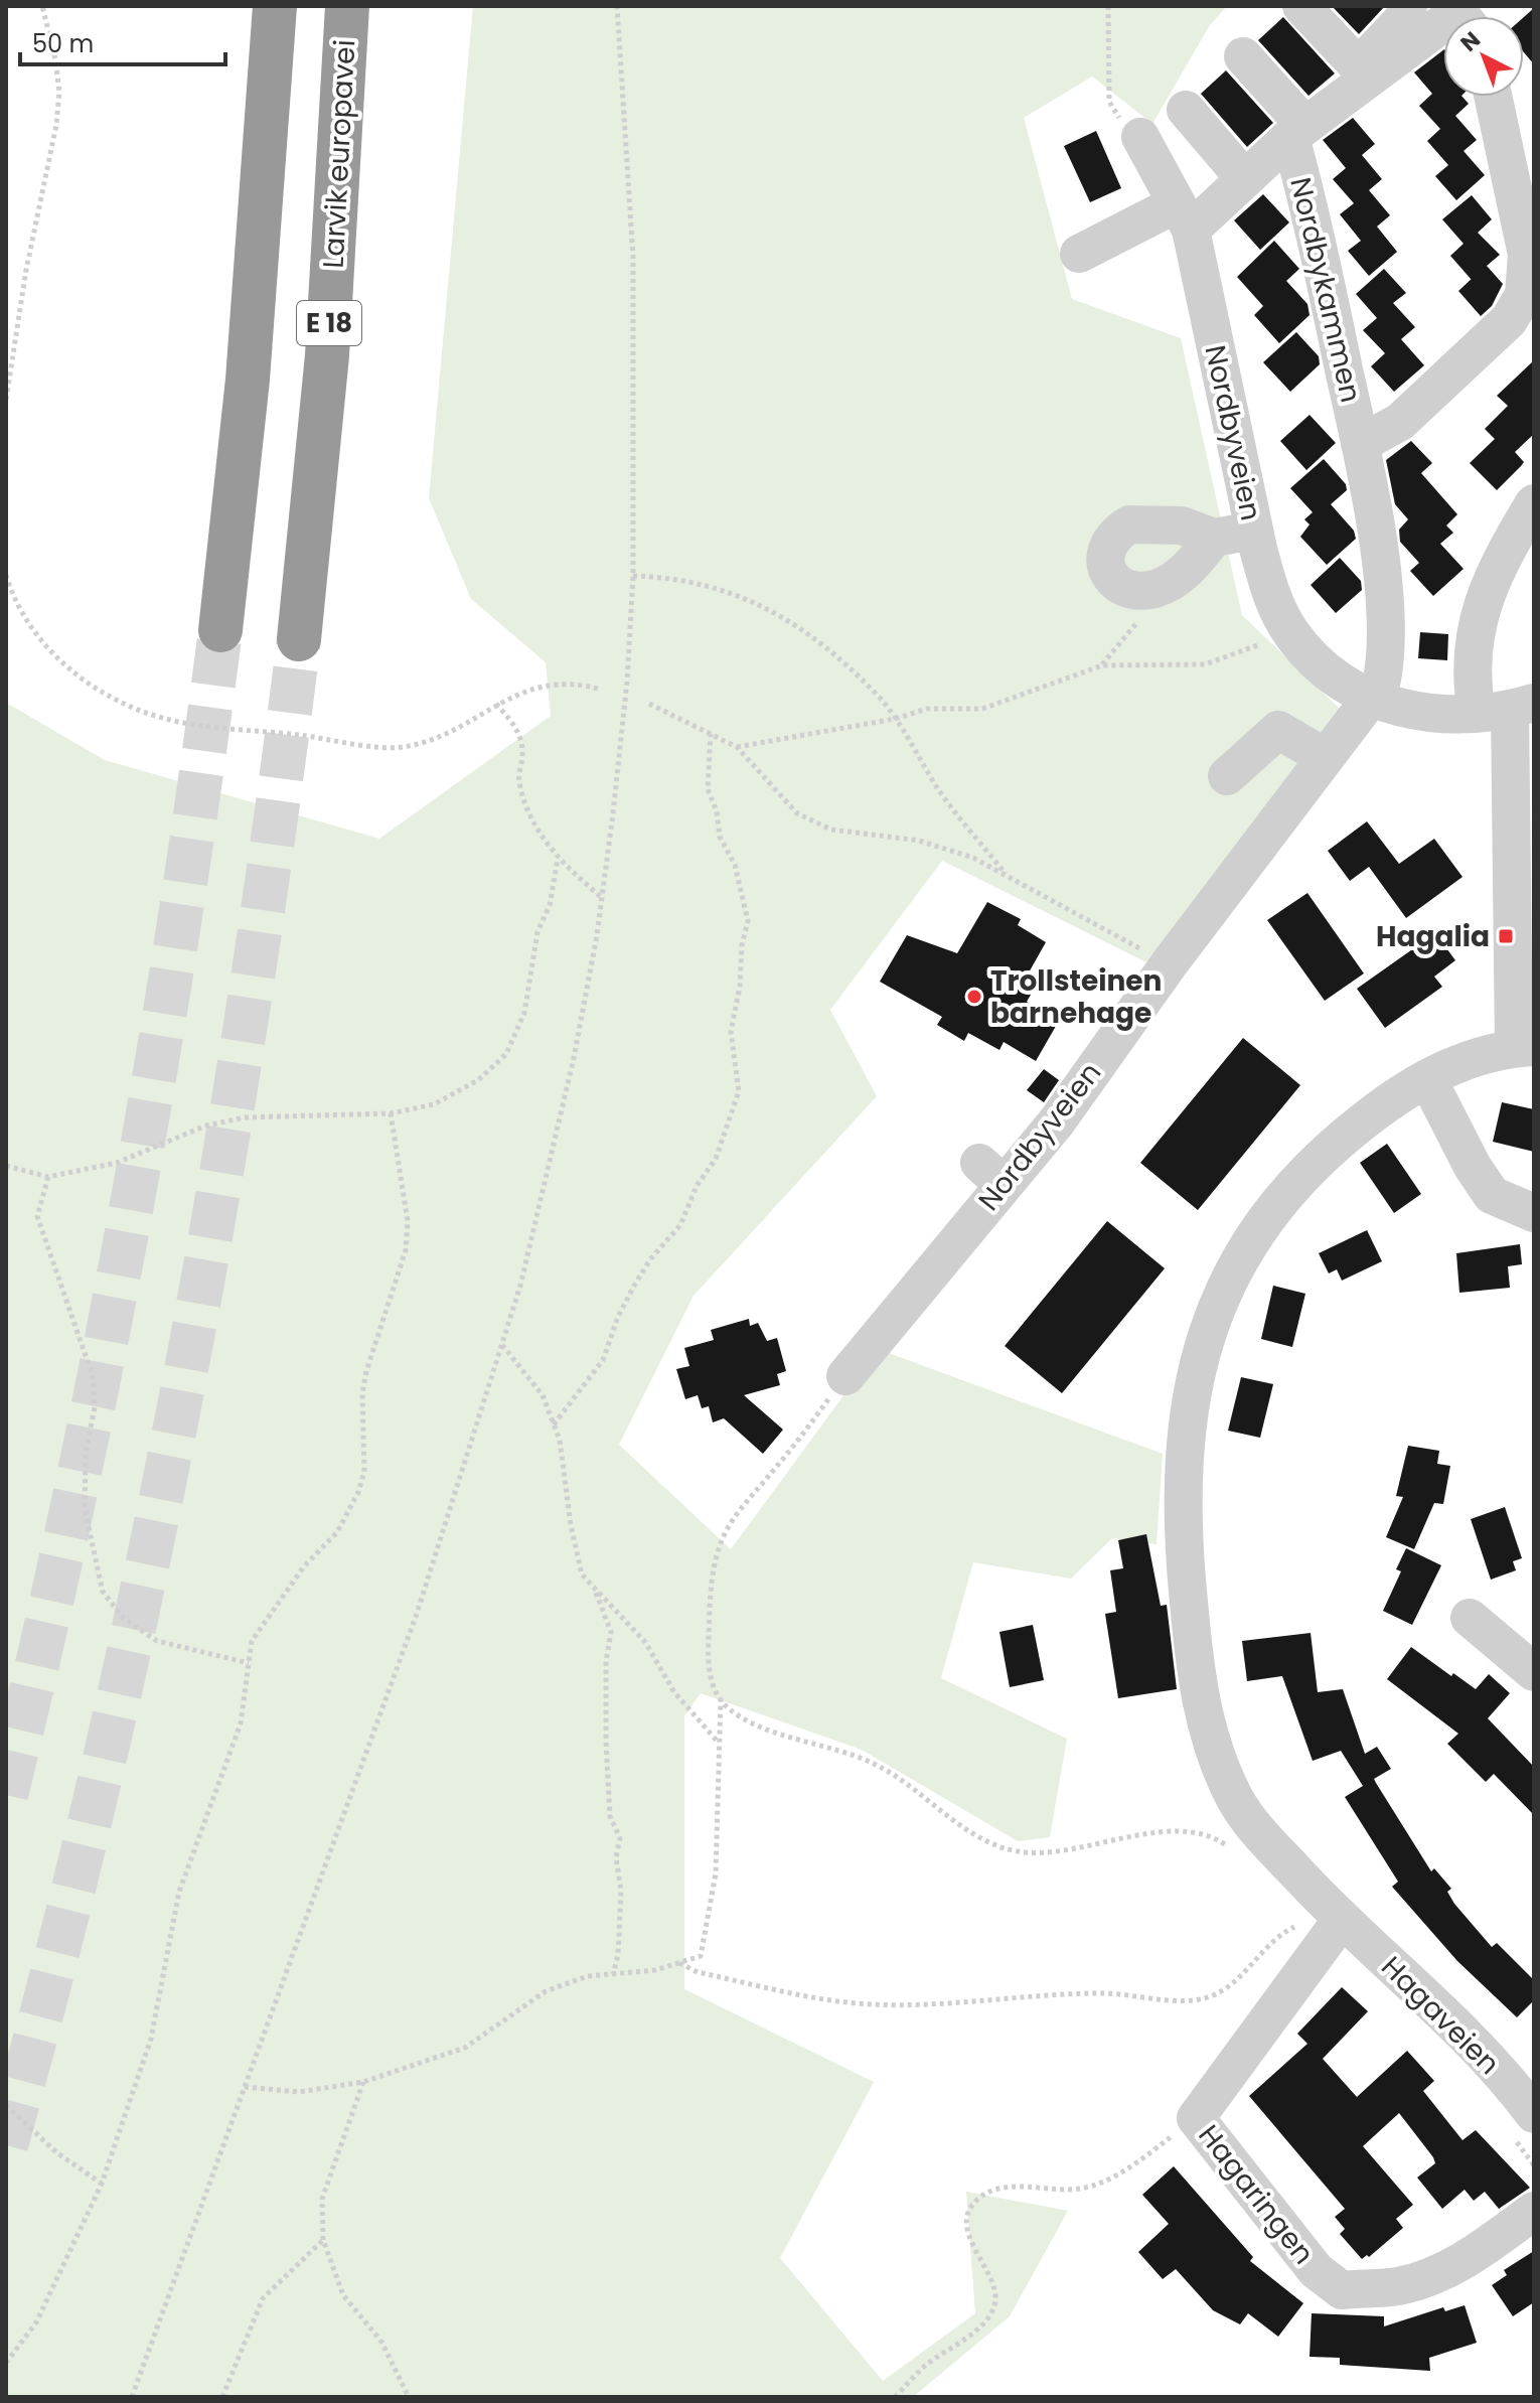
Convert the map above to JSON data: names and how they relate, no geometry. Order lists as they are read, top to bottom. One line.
{"streets":{"highway":["Larvik europavei","E 18"],"street":["Nordbykammen","Nordbyveien","Hagaveien","Hagaringen"]},"crossings":[["Nordbykammen","Nordbyveien"],["Hagaveien","Hagaringen"]],"places":{"transit":["Hagalia"],"other":["Trollsteinen barnehage"]},"scale_bar":"50 m","north":"top left"}
